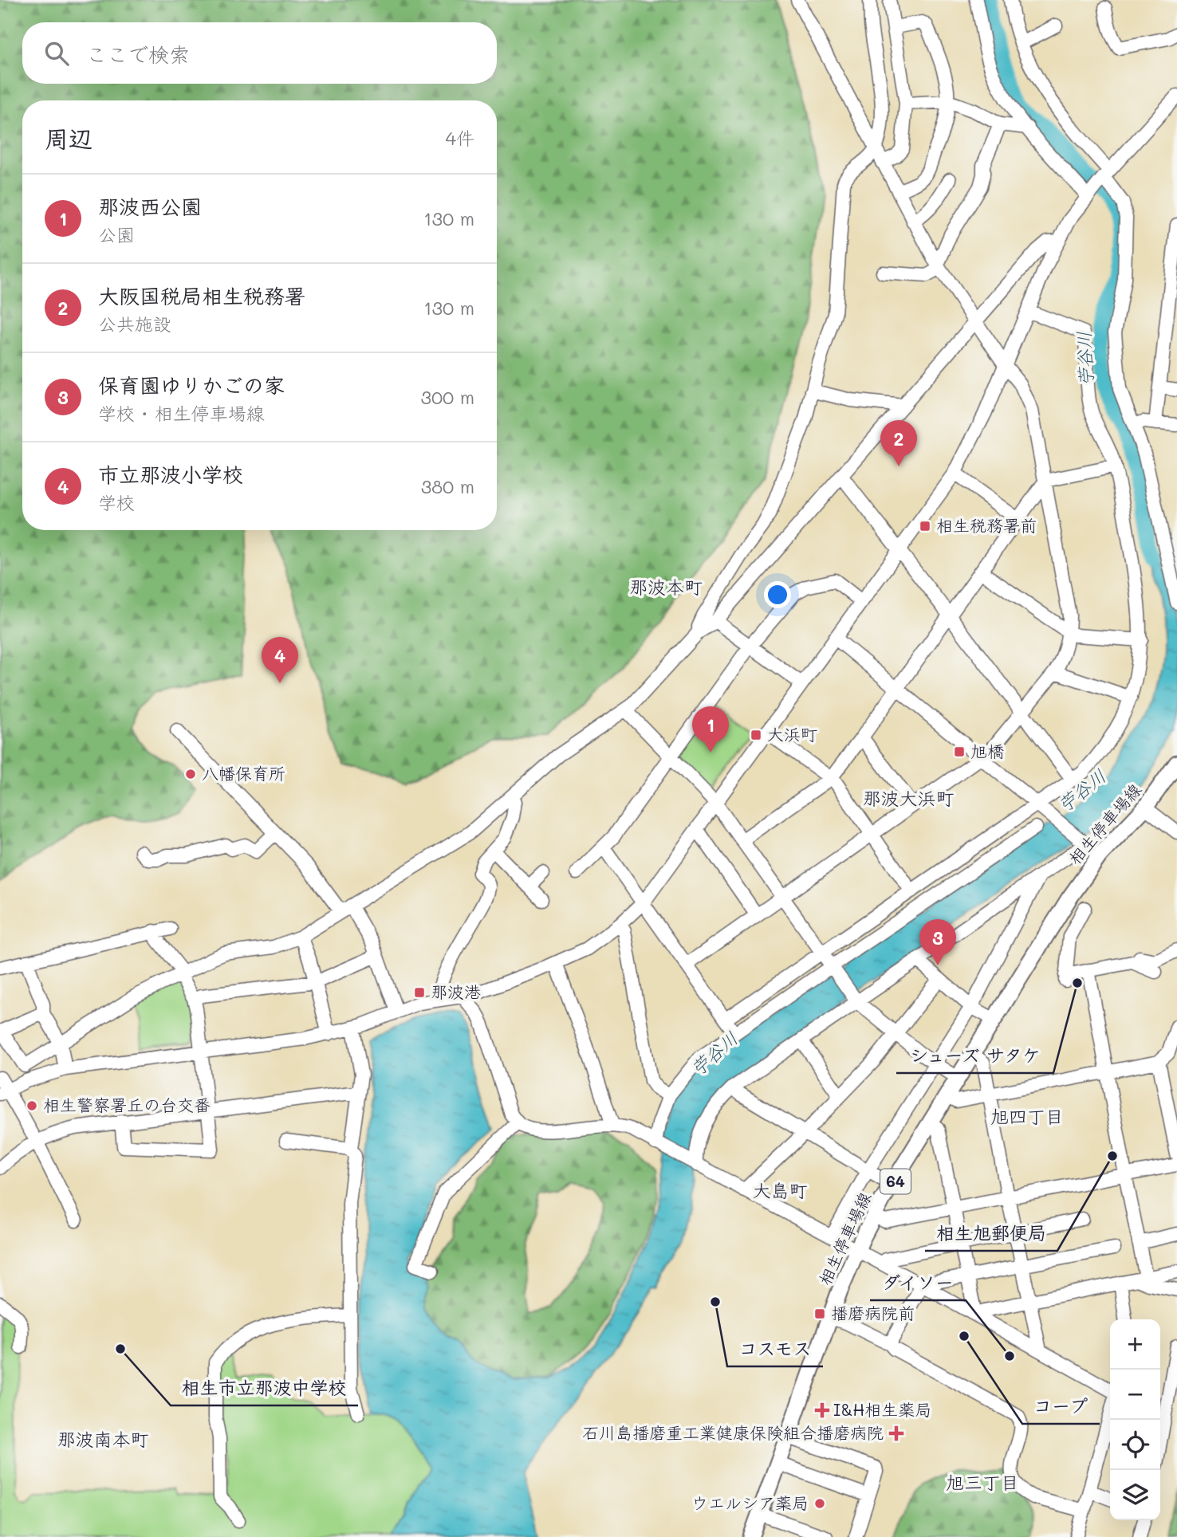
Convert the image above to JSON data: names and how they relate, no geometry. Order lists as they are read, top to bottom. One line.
{"streets":{"main road":["相生停車場線","64"]},"districts":["那波本町","那波大浜町","旭四丁目","大島町","那波南本町","旭三丁目"],"water":["苧谷川"],"places":{"transit":["相生税務署前","大浜町","旭橋","那波港","播磨病院前"],"other":["八幡保育所","シューズ サタケ","相生警察署丘の台交番","相生旭郵便局","コスモス","コープ","相生市立那波中学校","ダイソー","ウエルシア薬局"],"health":["I&H相生薬局","石川島播磨重工業健康保険組合播磨病院"]},"page":{"search":"ここで検索","heading":["周辺","4件"],"list":[{"mark":"1","name":"那波西公園","note":"公園","value":"130 m"},{"mark":"2","name":"大阪国税局相生税務署","note":"公共施設","value":"130 m"},{"mark":"3","name":"保育園ゆりかごの家","note":"学校 · 相生停車場線","value":"300 m"},{"mark":"4","name":"市立那波小学校","note":"学校","value":"380 m"}],"pins":["2","4","1","3"],"map_buttons":["+","−"]}}
